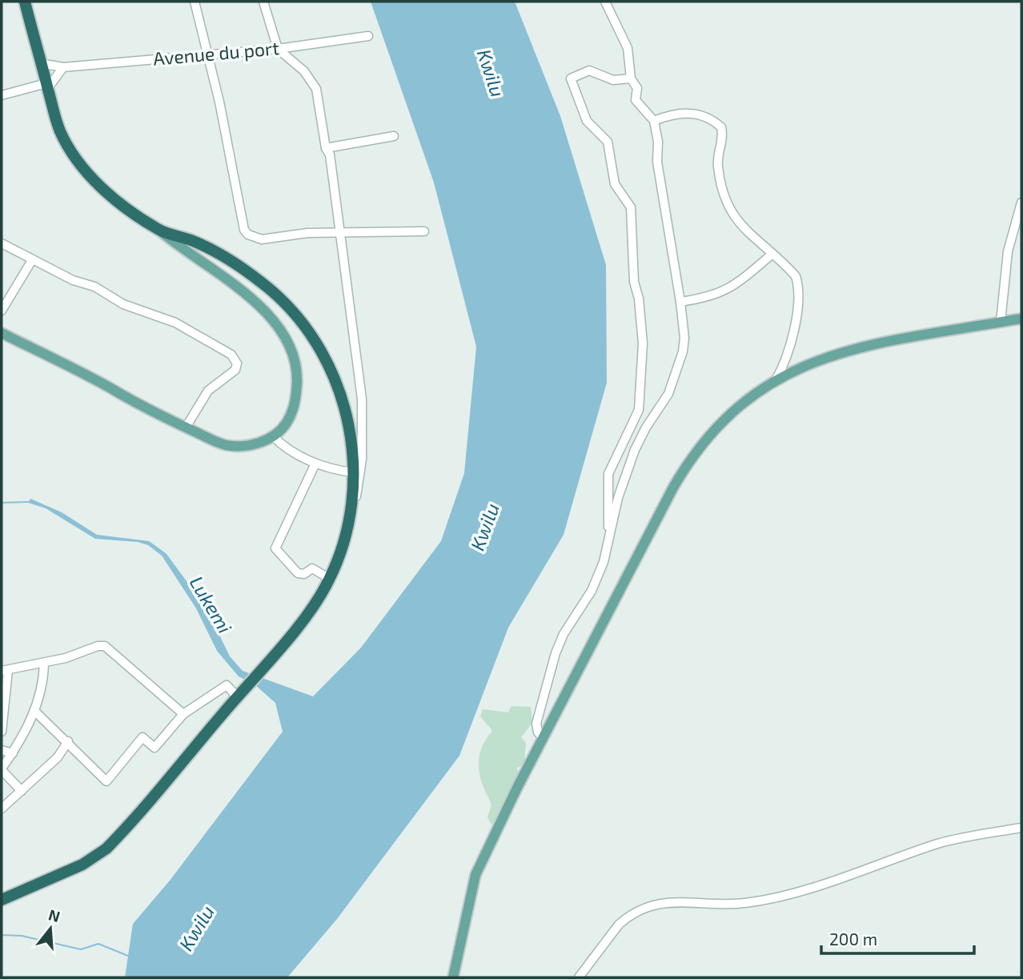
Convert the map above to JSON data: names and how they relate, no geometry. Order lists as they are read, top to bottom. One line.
{"streets":{"street":["Avenue du port"]},"water":["Kwilu","Lukemi"],"scale_bar":"200 m","north":"top"}
